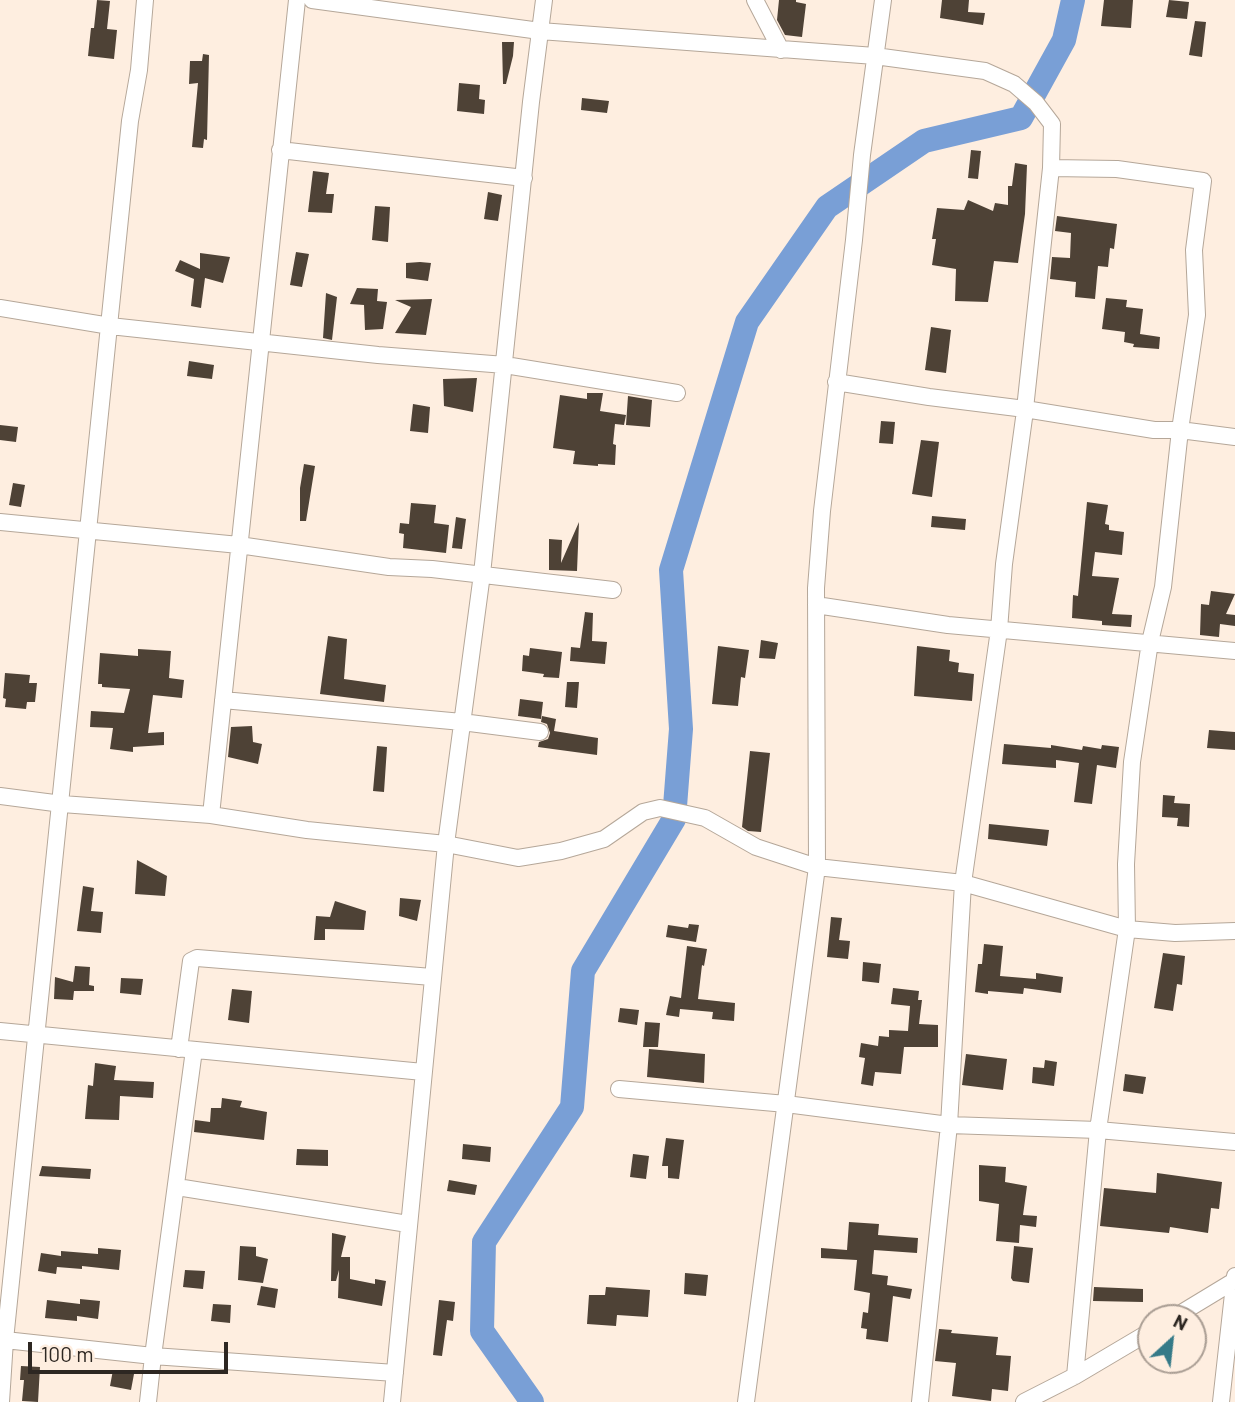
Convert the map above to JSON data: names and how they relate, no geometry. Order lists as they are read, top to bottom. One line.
{"scale_bar":"100 m","north":"top right"}
